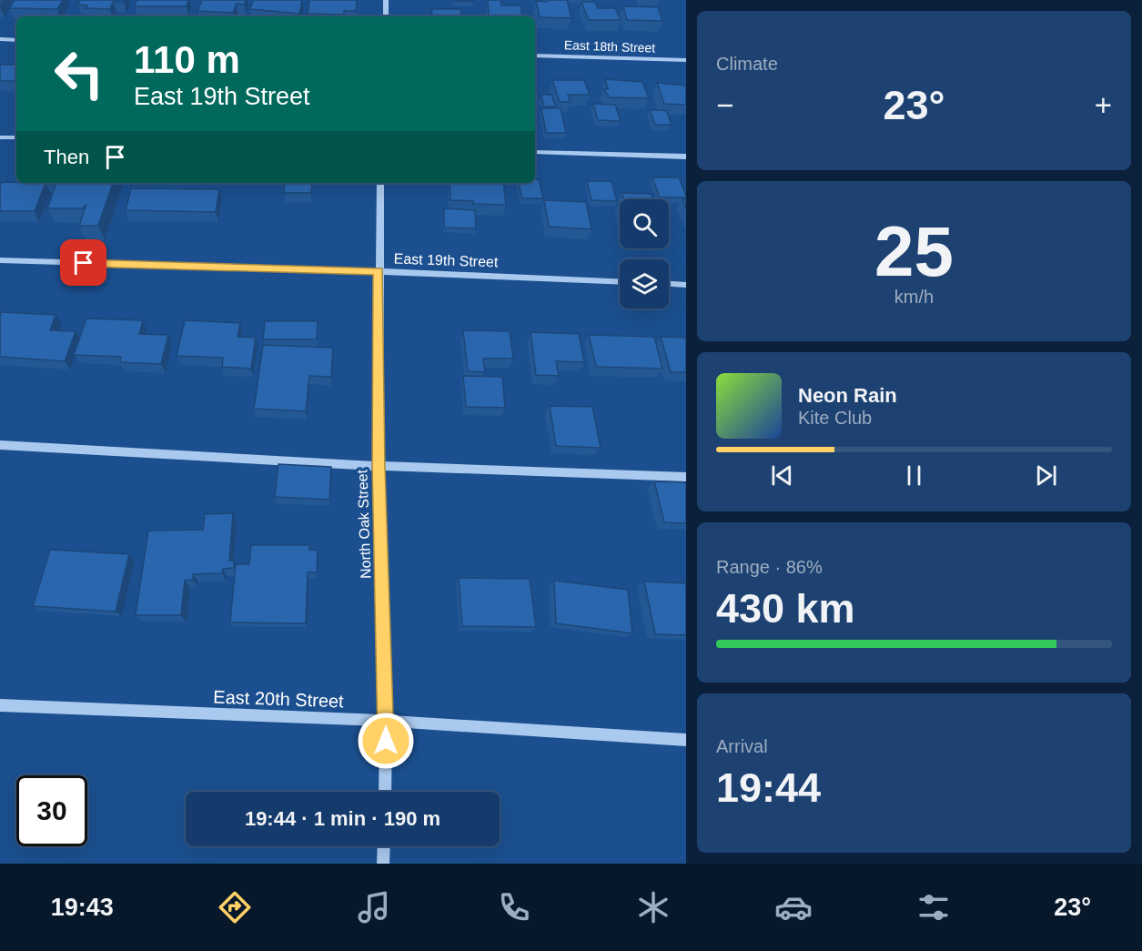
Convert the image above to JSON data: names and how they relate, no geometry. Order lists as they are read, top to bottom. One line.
{"streets":{"street":["East 18th Street","East 19th Street","North Oak Street","East 20th Street"]},"crossings":[["East 19th Street","North Oak Street"],["North Oak Street","East 20th Street"]],"page":{"tile":["Climate",["25","km/h"],["Range · 86%","430 km"],["Arrival","19:44"]],"turn":["110 m","East 19th Street"],"heat":["−","23°","+"],"then":"Then","song":["Neon Rain","Kite Club"],"limit":"30","trip":"19:44 · 1 min · 190 m","tabs":["19:43","23°"]}}
